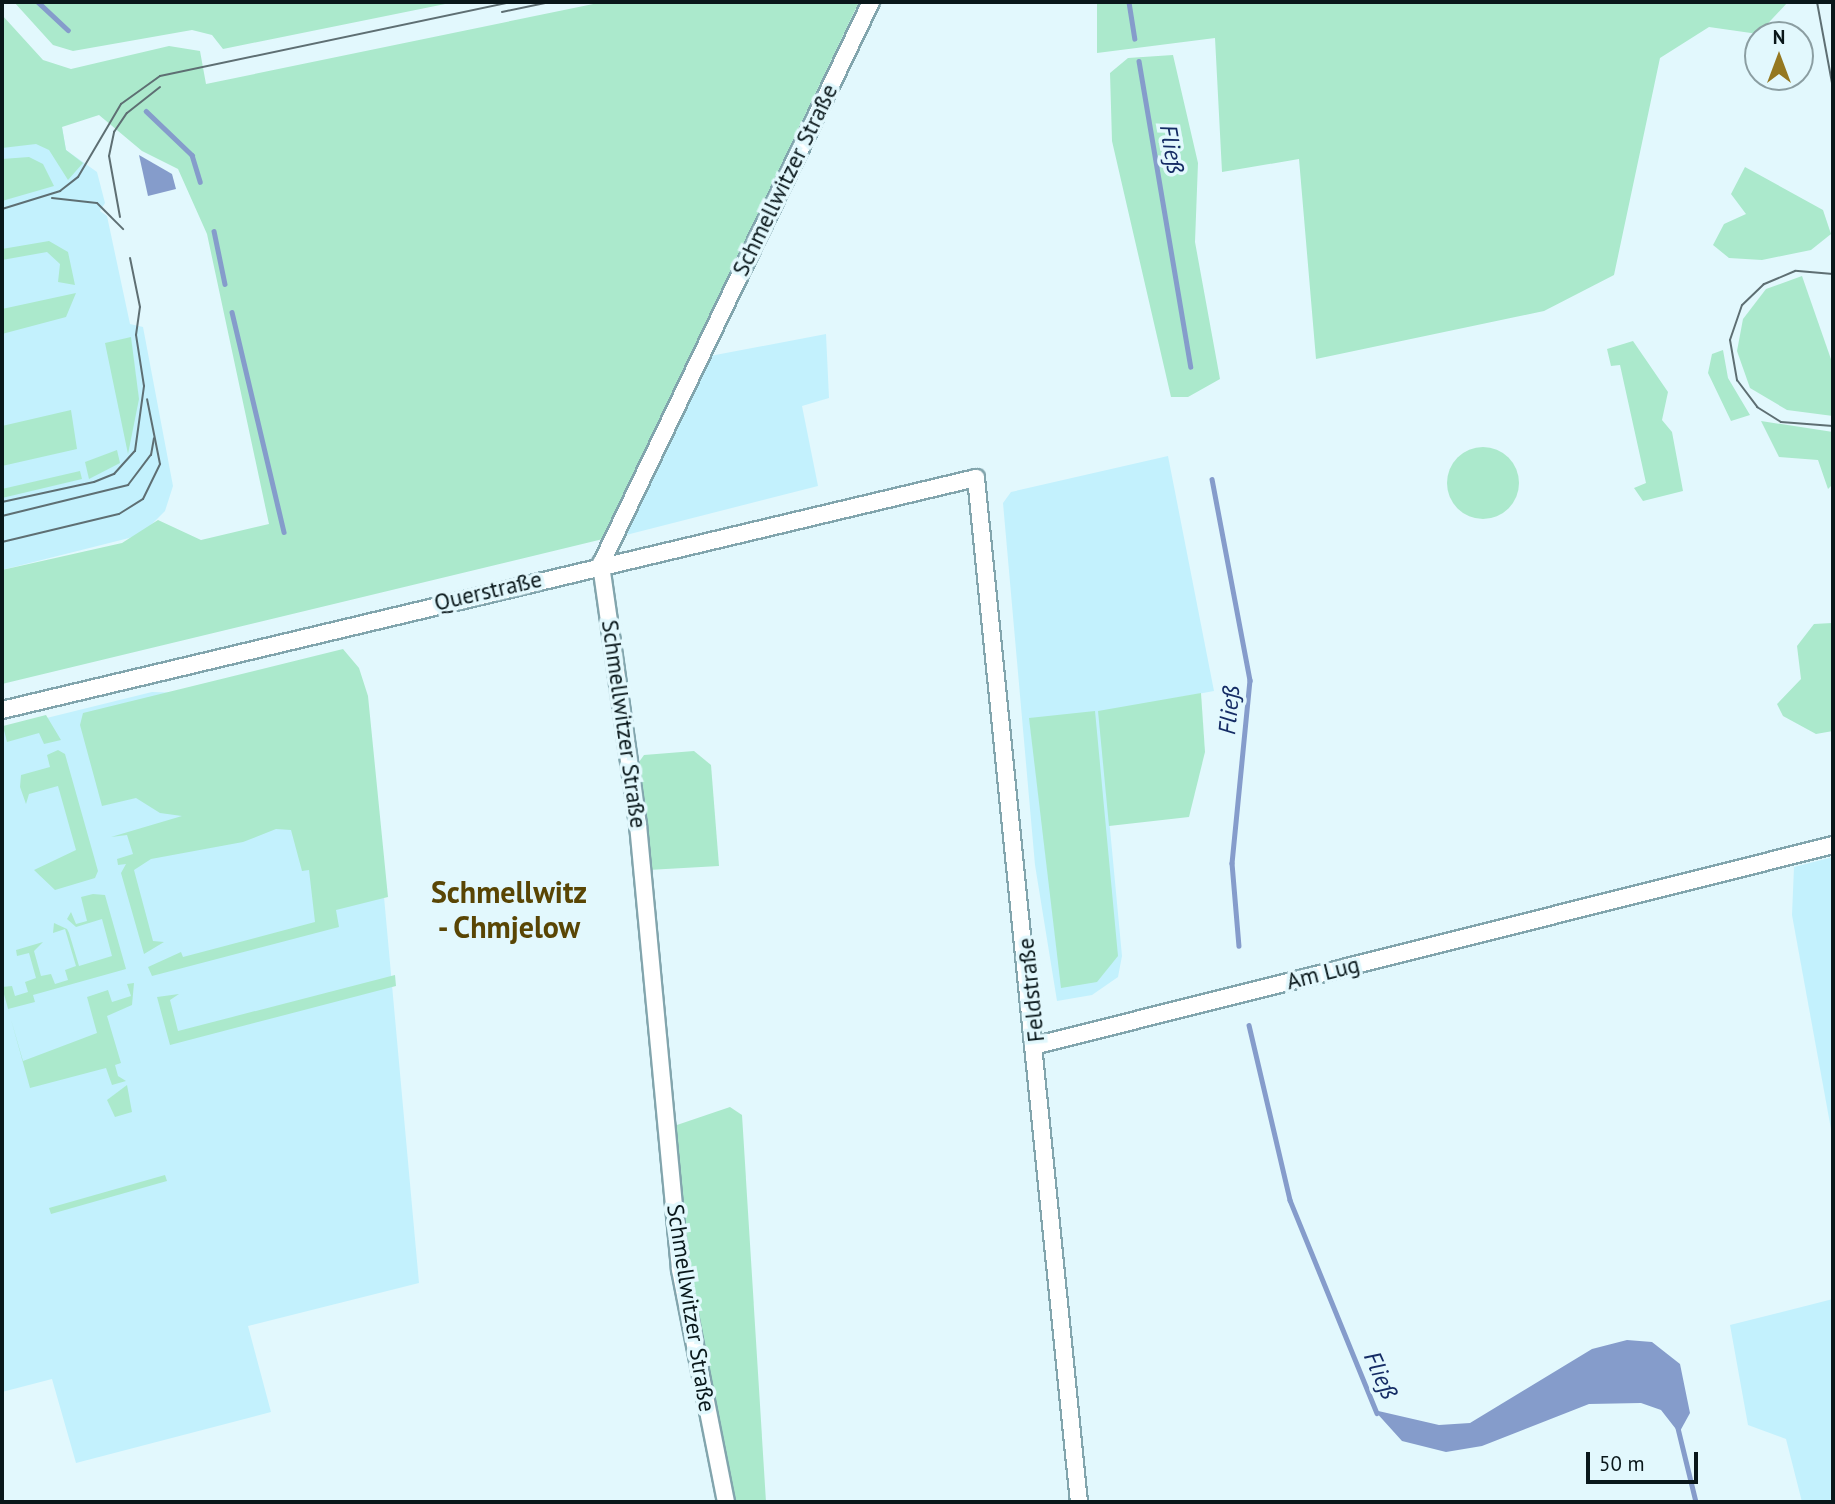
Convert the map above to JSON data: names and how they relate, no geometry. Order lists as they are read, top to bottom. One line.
{"streets":{"street":["Schmellwitzer Straße","Querstraße","Am Lug","Feldstraße"]},"crossings":[["Schmellwitzer Straße","Querstraße"],["Querstraße","Feldstraße"],["Am Lug","Feldstraße"]],"districts":["Schmellwitz - Chmjelow"],"water":["Fließ"],"scale_bar":"50 m","north":"top"}
